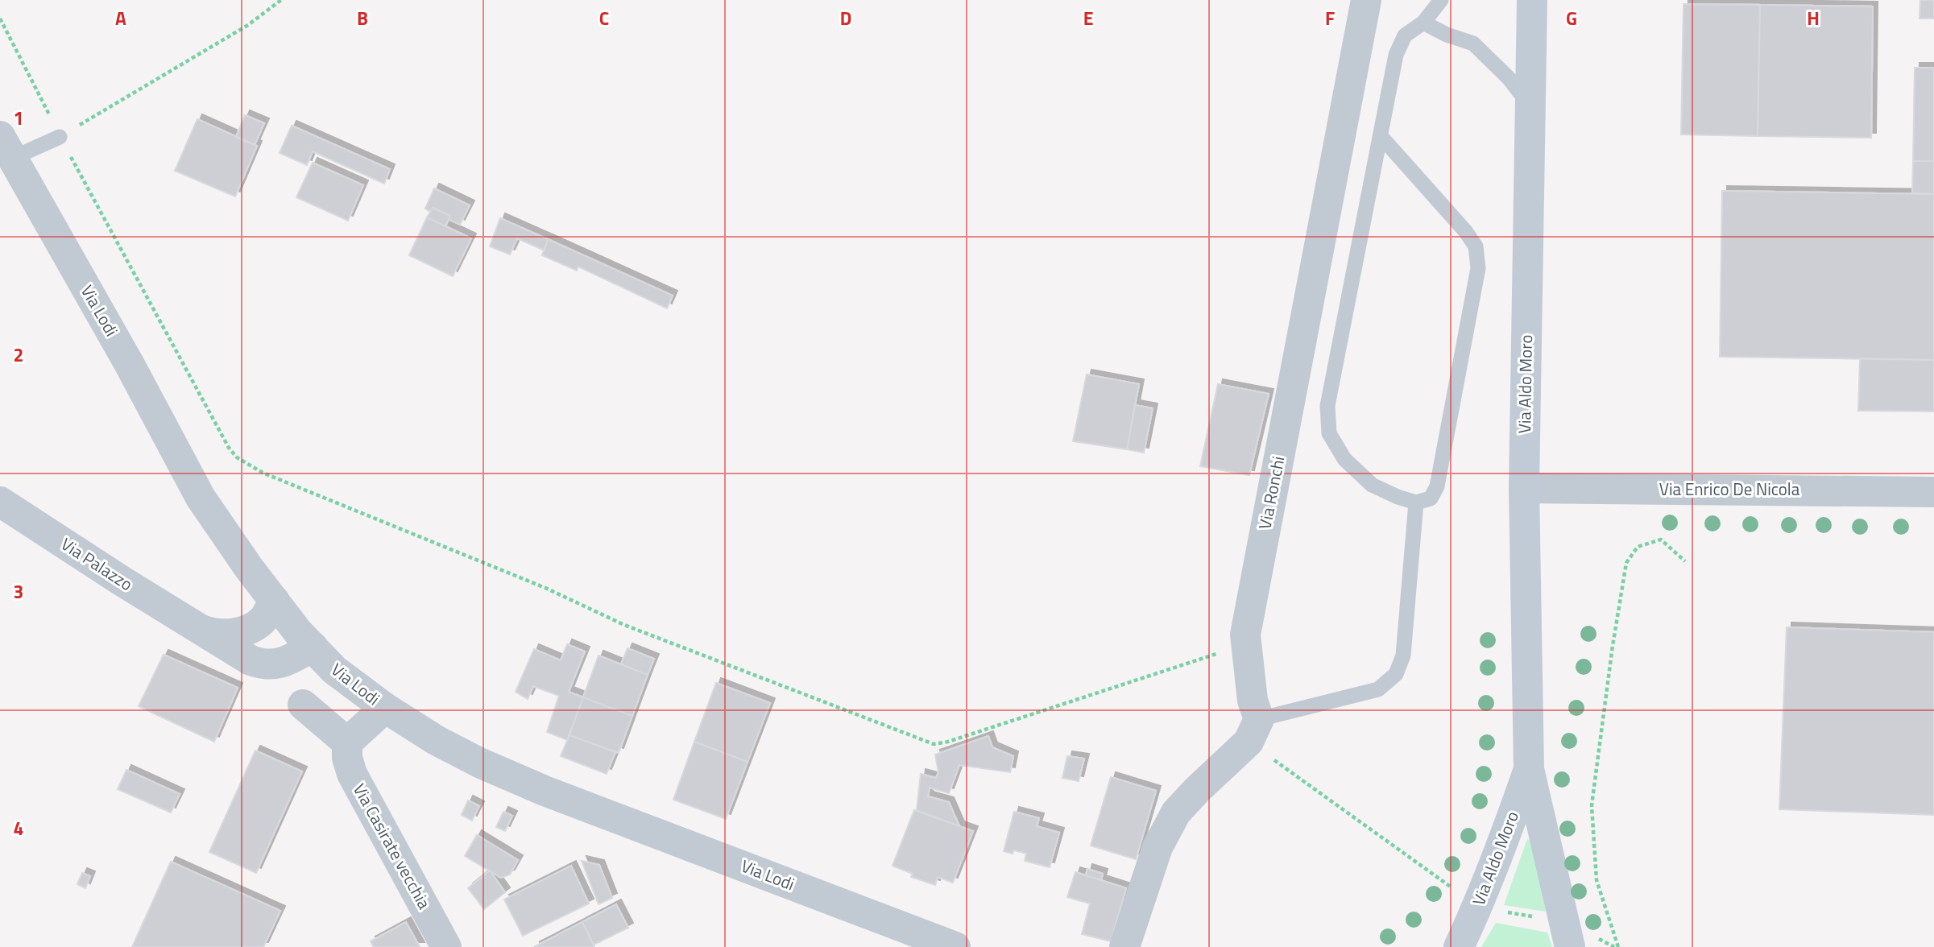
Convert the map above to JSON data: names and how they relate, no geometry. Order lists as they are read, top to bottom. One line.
{"streets":{"main road":["Via Aldo Moro"],"street":["Via Lodi","Via Enrico De Nicola","Via Ronchi","Via Palazzo","Via Casirate vecchia"]},"crossings":[["Via Lodi","Via Palazzo"],["Via Aldo Moro","Via Enrico De Nicola"]],"grid":{"columns":["A","B","C","D","E","F","G","H"],"rows":["1","2","3","4"]}}
